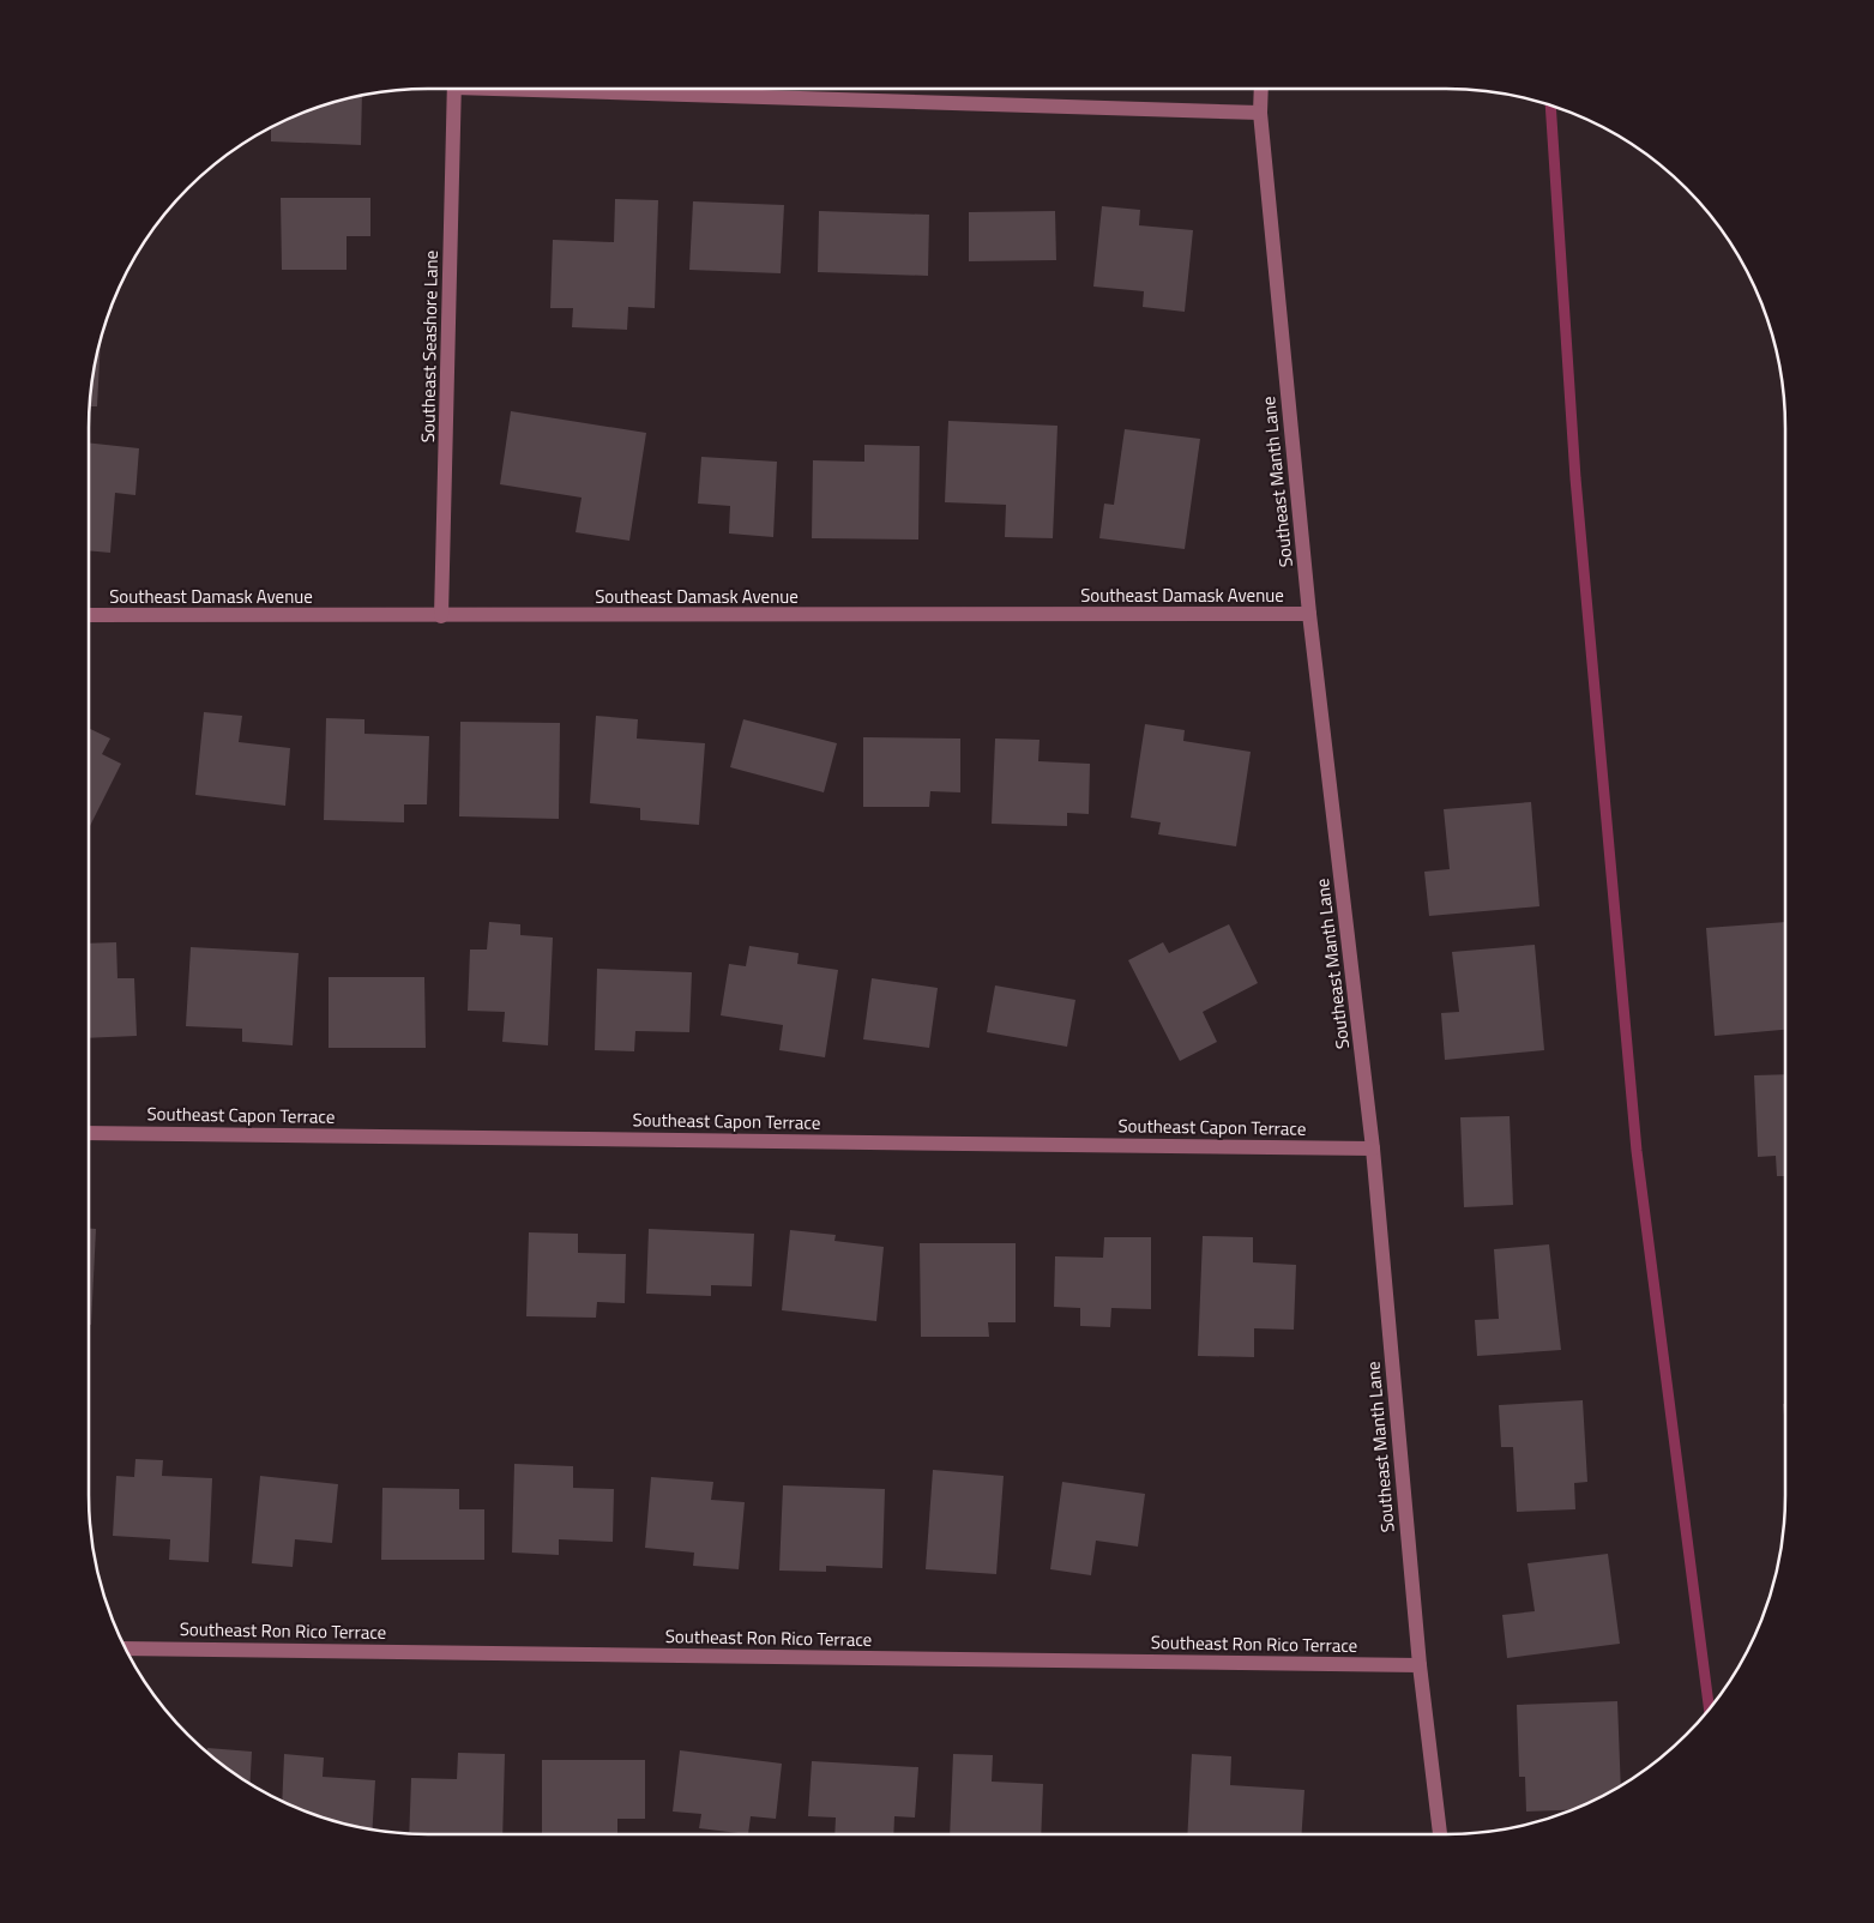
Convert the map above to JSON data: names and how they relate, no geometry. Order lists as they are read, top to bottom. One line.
{"streets":{"street":["Southeast Seashore Lane","Southeast Manth Lane","Southeast Damask Avenue","Southeast Capon Terrace","Southeast Ron Rico Terrace"]},"crossings":[["Southeast Seashore Lane","Southeast Damask Avenue"],["Southeast Manth Lane","Southeast Damask Avenue"],["Southeast Manth Lane","Southeast Capon Terrace"],["Southeast Manth Lane","Southeast Ron Rico Terrace"]]}
